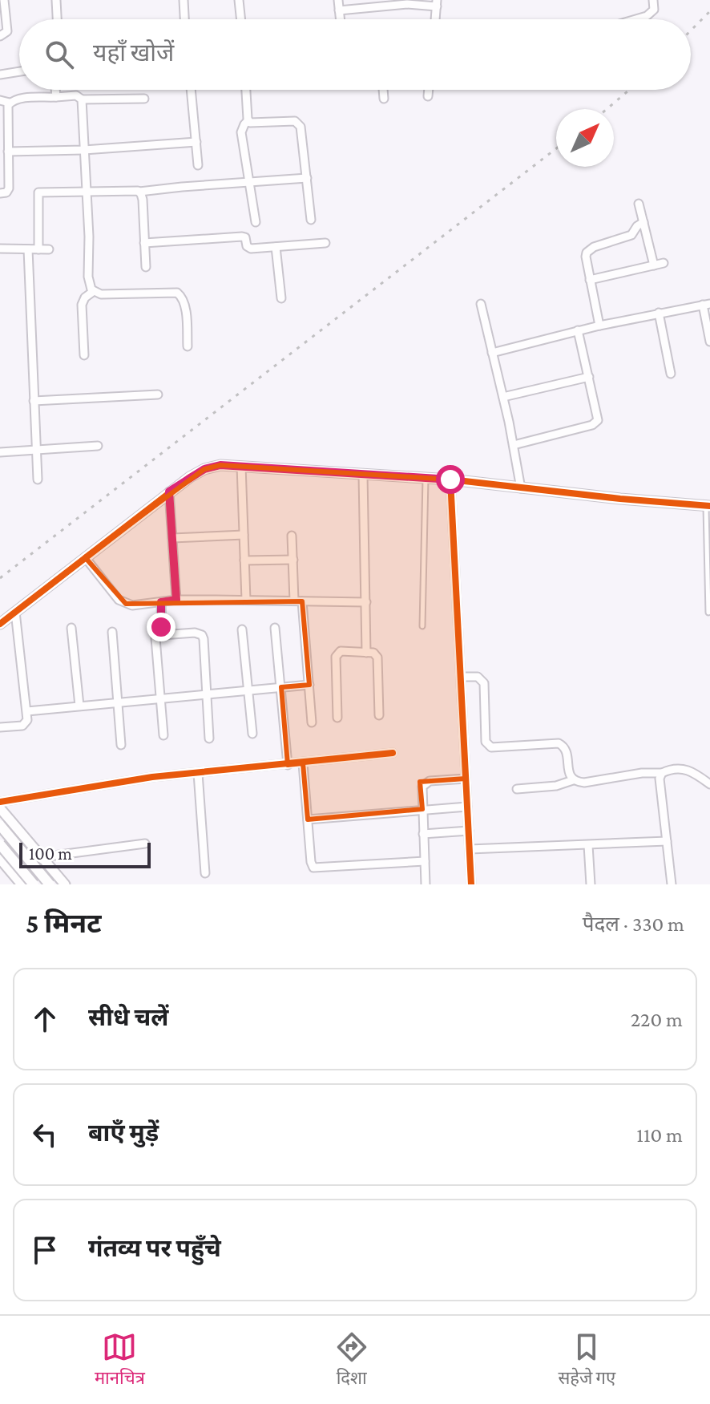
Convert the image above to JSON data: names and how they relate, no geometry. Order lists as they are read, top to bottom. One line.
{"scale_bar":"100 m","north":"top right","page":{"search":"यहाँ खोजें","scale":"100 m","heading":["5 मिनट","पैदल · 330 m"],"list":[["सीधे चलें","220 m"],["बाएँ मुड़ें","110 m"],"गंतव्य पर पहुँचे"],"nav":["मानचित्र","दिशा","सहेजे गए"]}}
